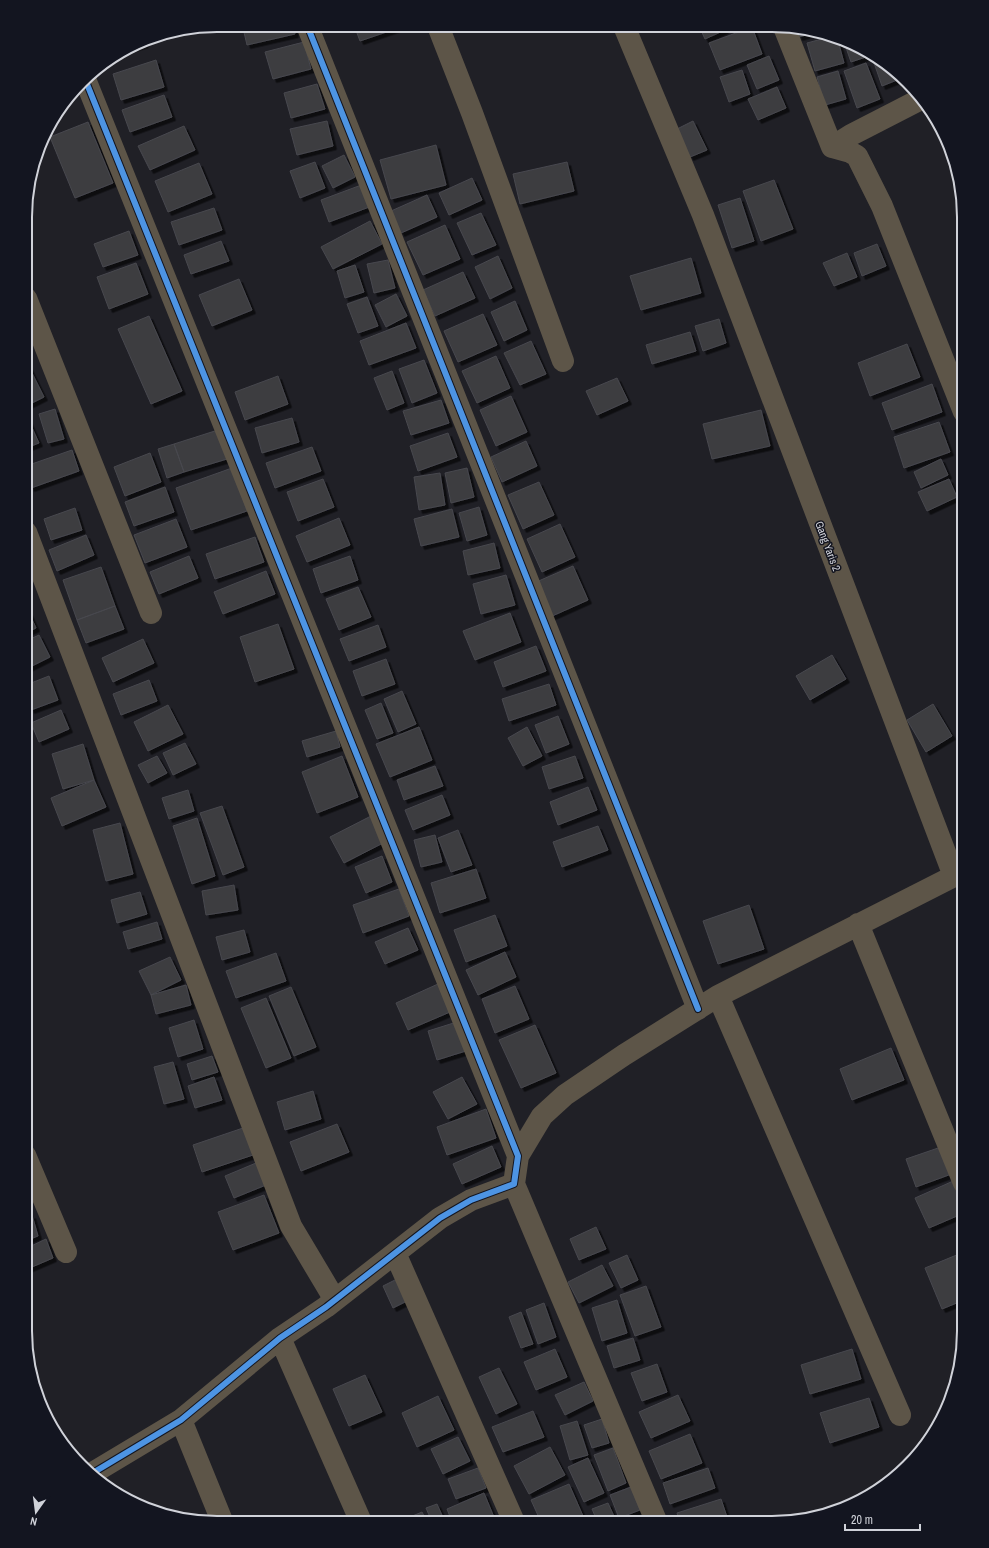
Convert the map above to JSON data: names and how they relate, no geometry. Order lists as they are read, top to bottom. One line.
{"streets":{"street":["Gang Yaris 2"]},"scale_bar":"20 m","north":"bottom"}
